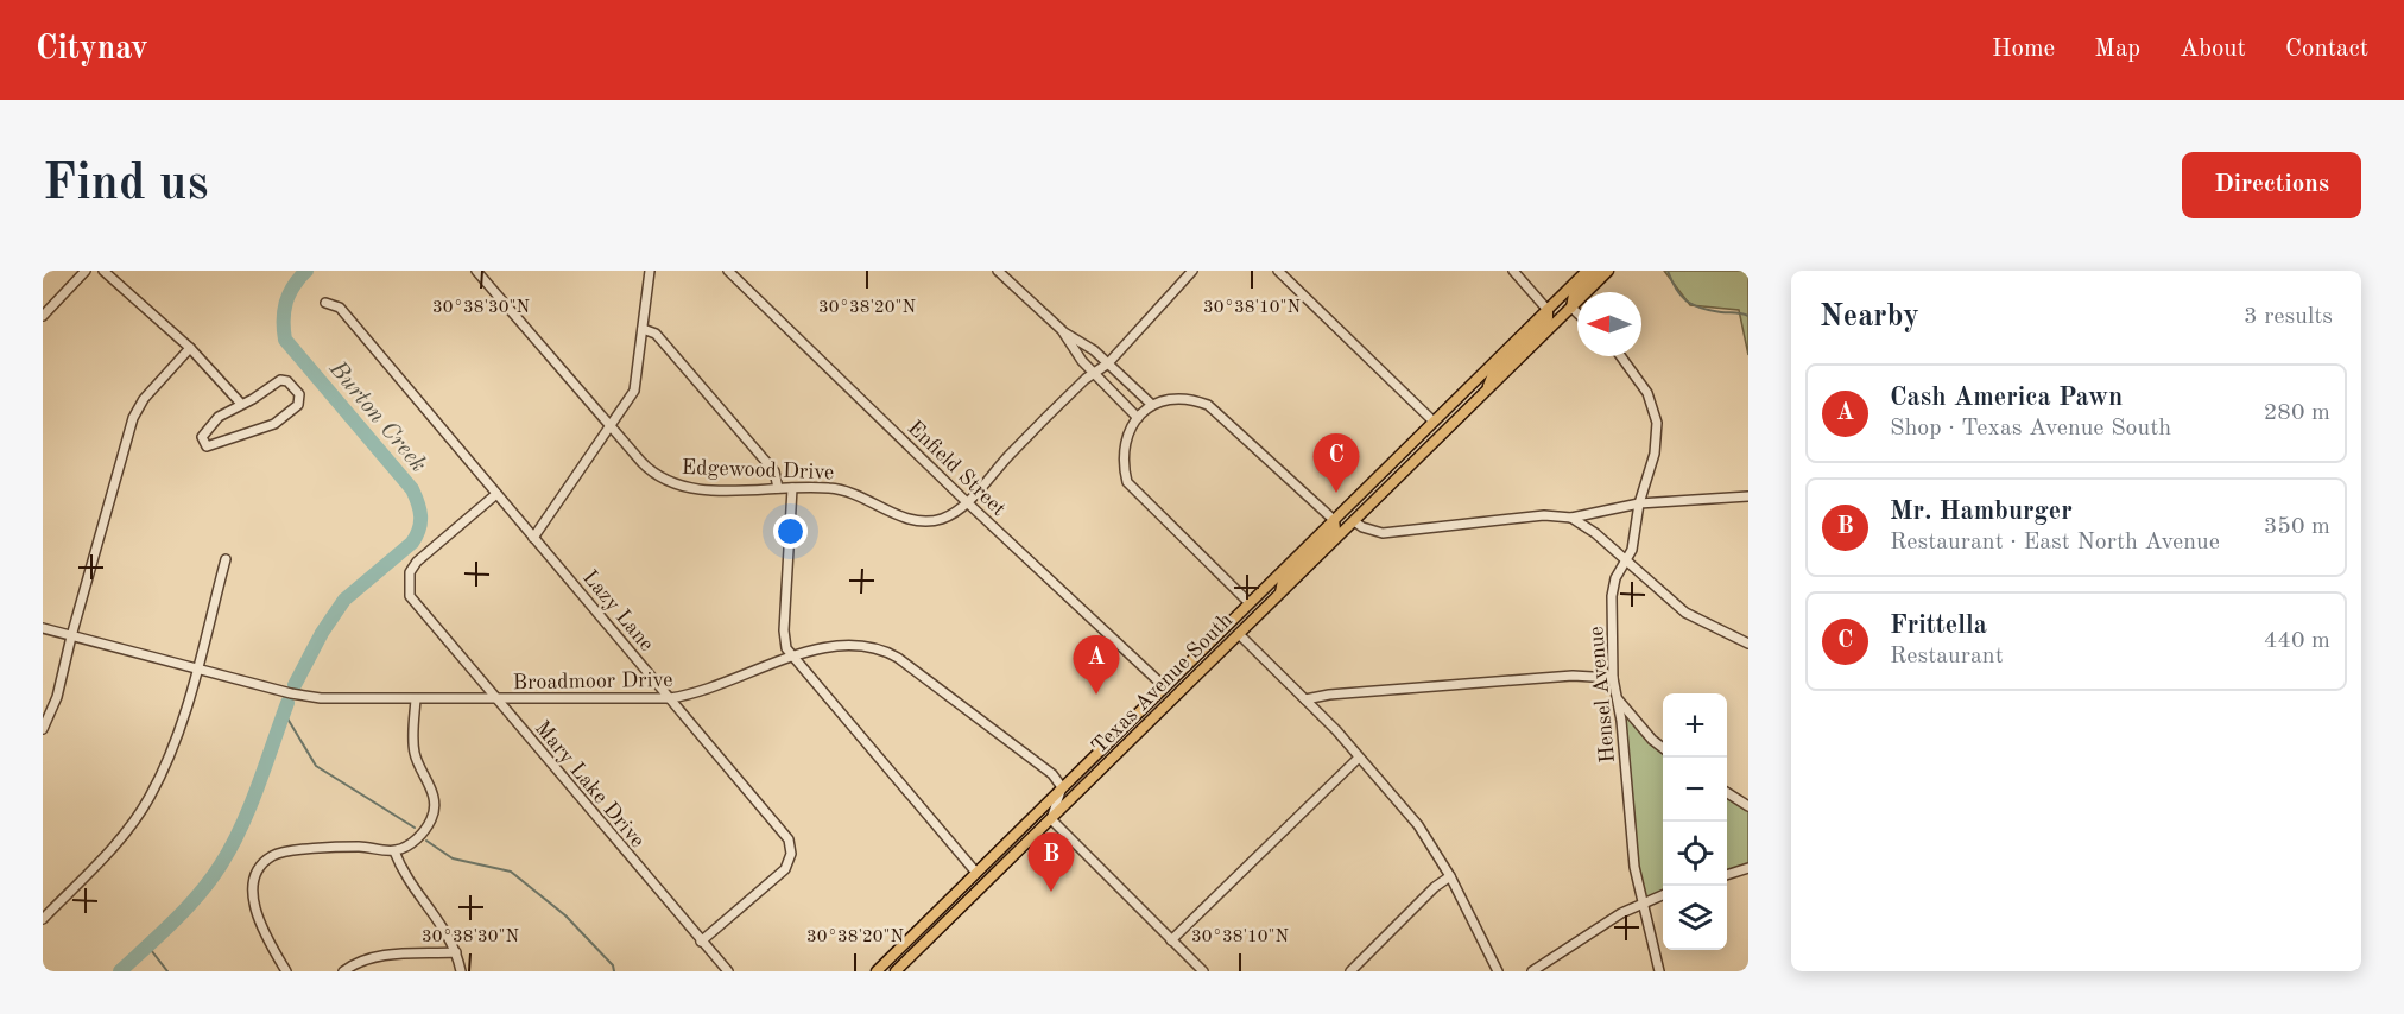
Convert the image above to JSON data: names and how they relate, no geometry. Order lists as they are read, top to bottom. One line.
{"streets":{"main road":["Texas Avenue South"],"street":["Enfield Street","Edgewood Drive","Lazy Lane","Broadmoor Drive","Hensel Avenue","Mary Lake Drive"]},"crossings":[["Enfield Street","Edgewood Drive"],["Enfield Street","Texas Avenue South"],["Lazy Lane","Broadmoor Drive"],["Lazy Lane","Mary Lake Drive"],["Broadmoor Drive","Texas Avenue South"],["Broadmoor Drive","Mary Lake Drive"]],"water":["Burton Creek"],"north":"left","page":{"header":"Citynav","nav":["Home","Map","About","Contact"],"buttons":"Directions","title":"Find us","heading":["Nearby","3 results"],"list":[{"mark":"A","name":"Cash America Pawn","note":"Shop · Texas Avenue South","value":"280 m"},{"mark":"B","name":"Mr. Hamburger","note":"Restaurant · East North Avenue","value":"350 m"},{"mark":"C","name":"Frittella","note":"Restaurant","value":"440 m"}],"pins":["C","A","B"],"map_buttons":["+","−"]},"coordinates":["30°38'30\"N","30°38'20\"N","30°38'10\"N"]}
